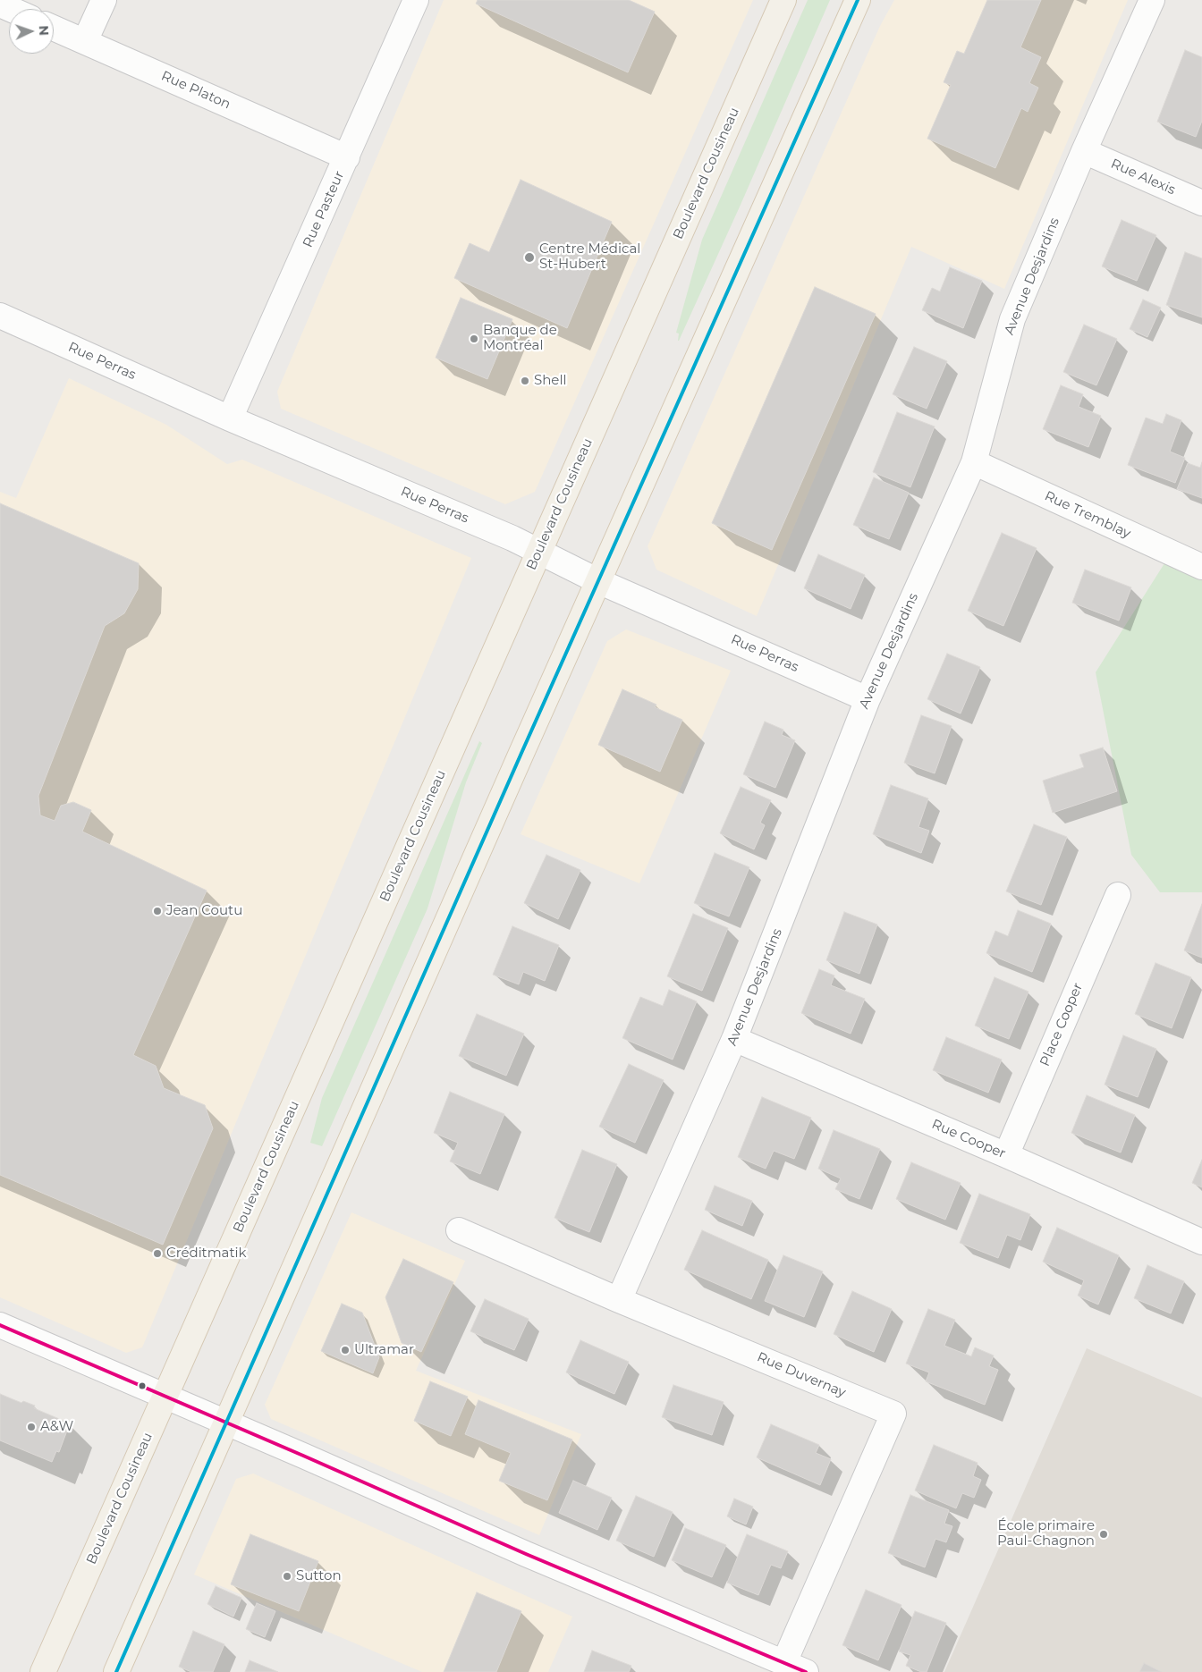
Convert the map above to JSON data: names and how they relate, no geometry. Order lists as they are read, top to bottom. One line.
{"streets":{"main road":["Boulevard Cousineau"],"street":["Rue Platon","Rue Alexis","Rue Pasteur","Avenue Desjardins","Rue Perras","Rue Tremblay","Place Cooper","Rue Cooper","Rue Duvernay"]},"crossings":[["Rue Platon","Rue Pasteur"],["Boulevard Cousineau","Rue Perras"],["Rue Alexis","Avenue Desjardins"],["Rue Pasteur","Rue Perras"],["Avenue Desjardins","Rue Perras"],["Avenue Desjardins","Rue Tremblay"],["Avenue Desjardins","Rue Cooper"],["Avenue Desjardins","Rue Duvernay"],["Place Cooper","Rue Cooper"]],"places":["Centre Médical St-Hubert","Banque de Montréal","Shell","Jean Coutu","Créditmatik","Ultramar","A&W","École primaire Paul-Chagnon","Sutton"],"north":"right"}
